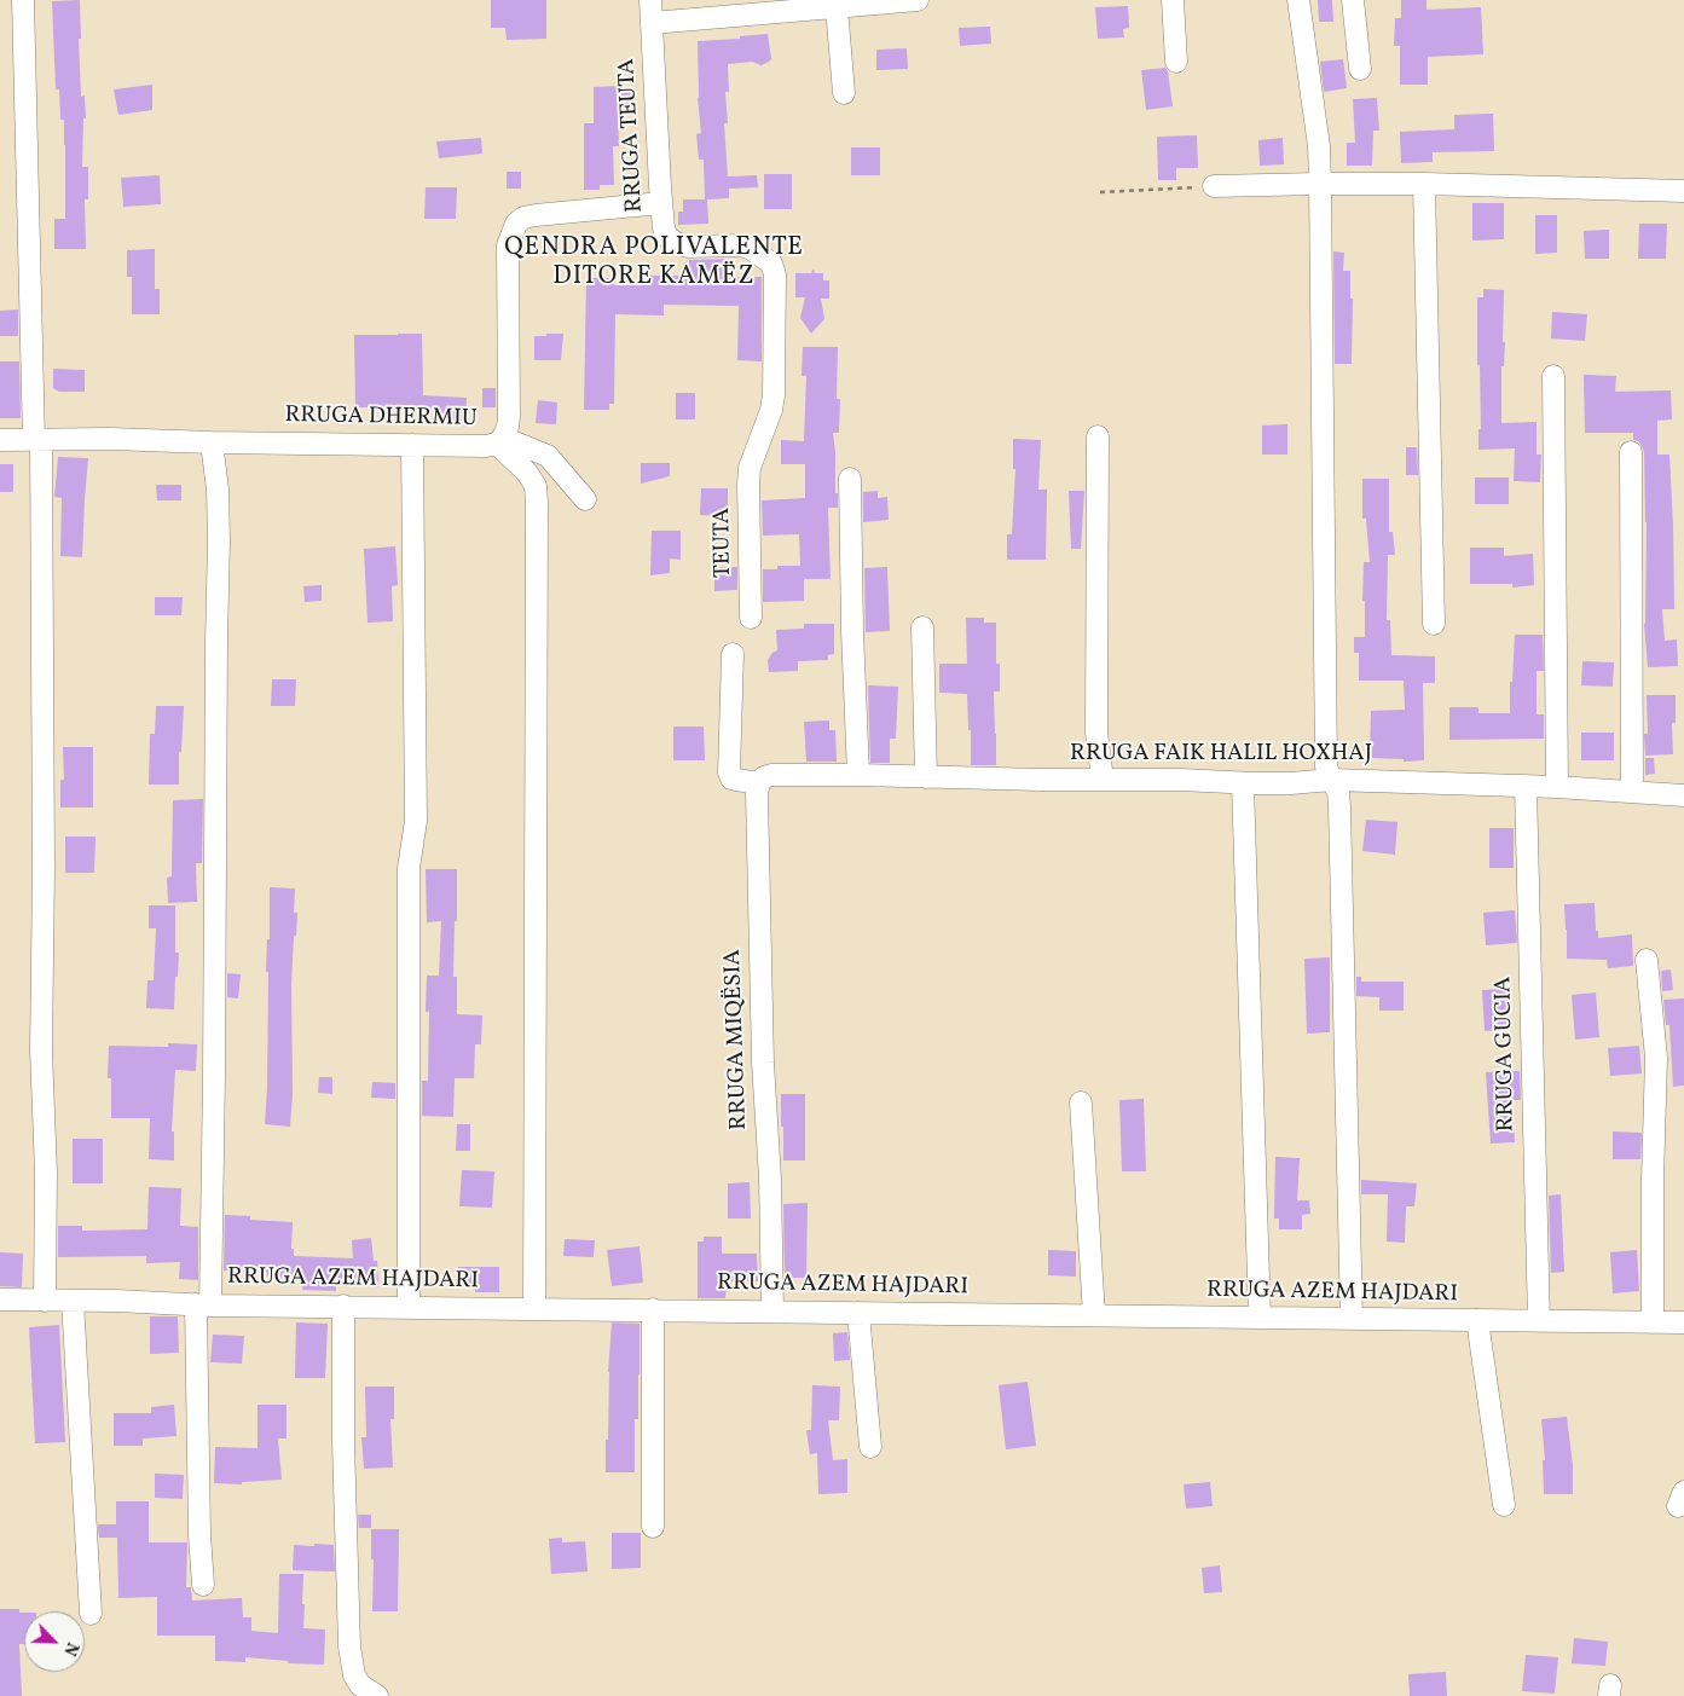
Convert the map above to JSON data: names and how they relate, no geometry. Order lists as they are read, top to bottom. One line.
{"streets":{"street":["RRUGA TEUTA","RRUGA DHERMIU","TEUTA","RRUGA FAIK HALIL HOXHAJ","RRUGA MIQËSIA","RRUGA GUCIA","RRUGA AZEM HAJDARI"]},"crossings":[["RRUGA TEUTA","RRUGA DHERMIU"],["RRUGA TEUTA","TEUTA"],["RRUGA FAIK HALIL HOXHAJ","RRUGA MIQËSIA"],["RRUGA FAIK HALIL HOXHAJ","RRUGA GUCIA"],["RRUGA MIQËSIA","RRUGA AZEM HAJDARI"],["RRUGA GUCIA","RRUGA AZEM HAJDARI"]],"districts":["QENDRA POLIVALENTE DITORE KAMËZ"],"north":"bottom right"}
